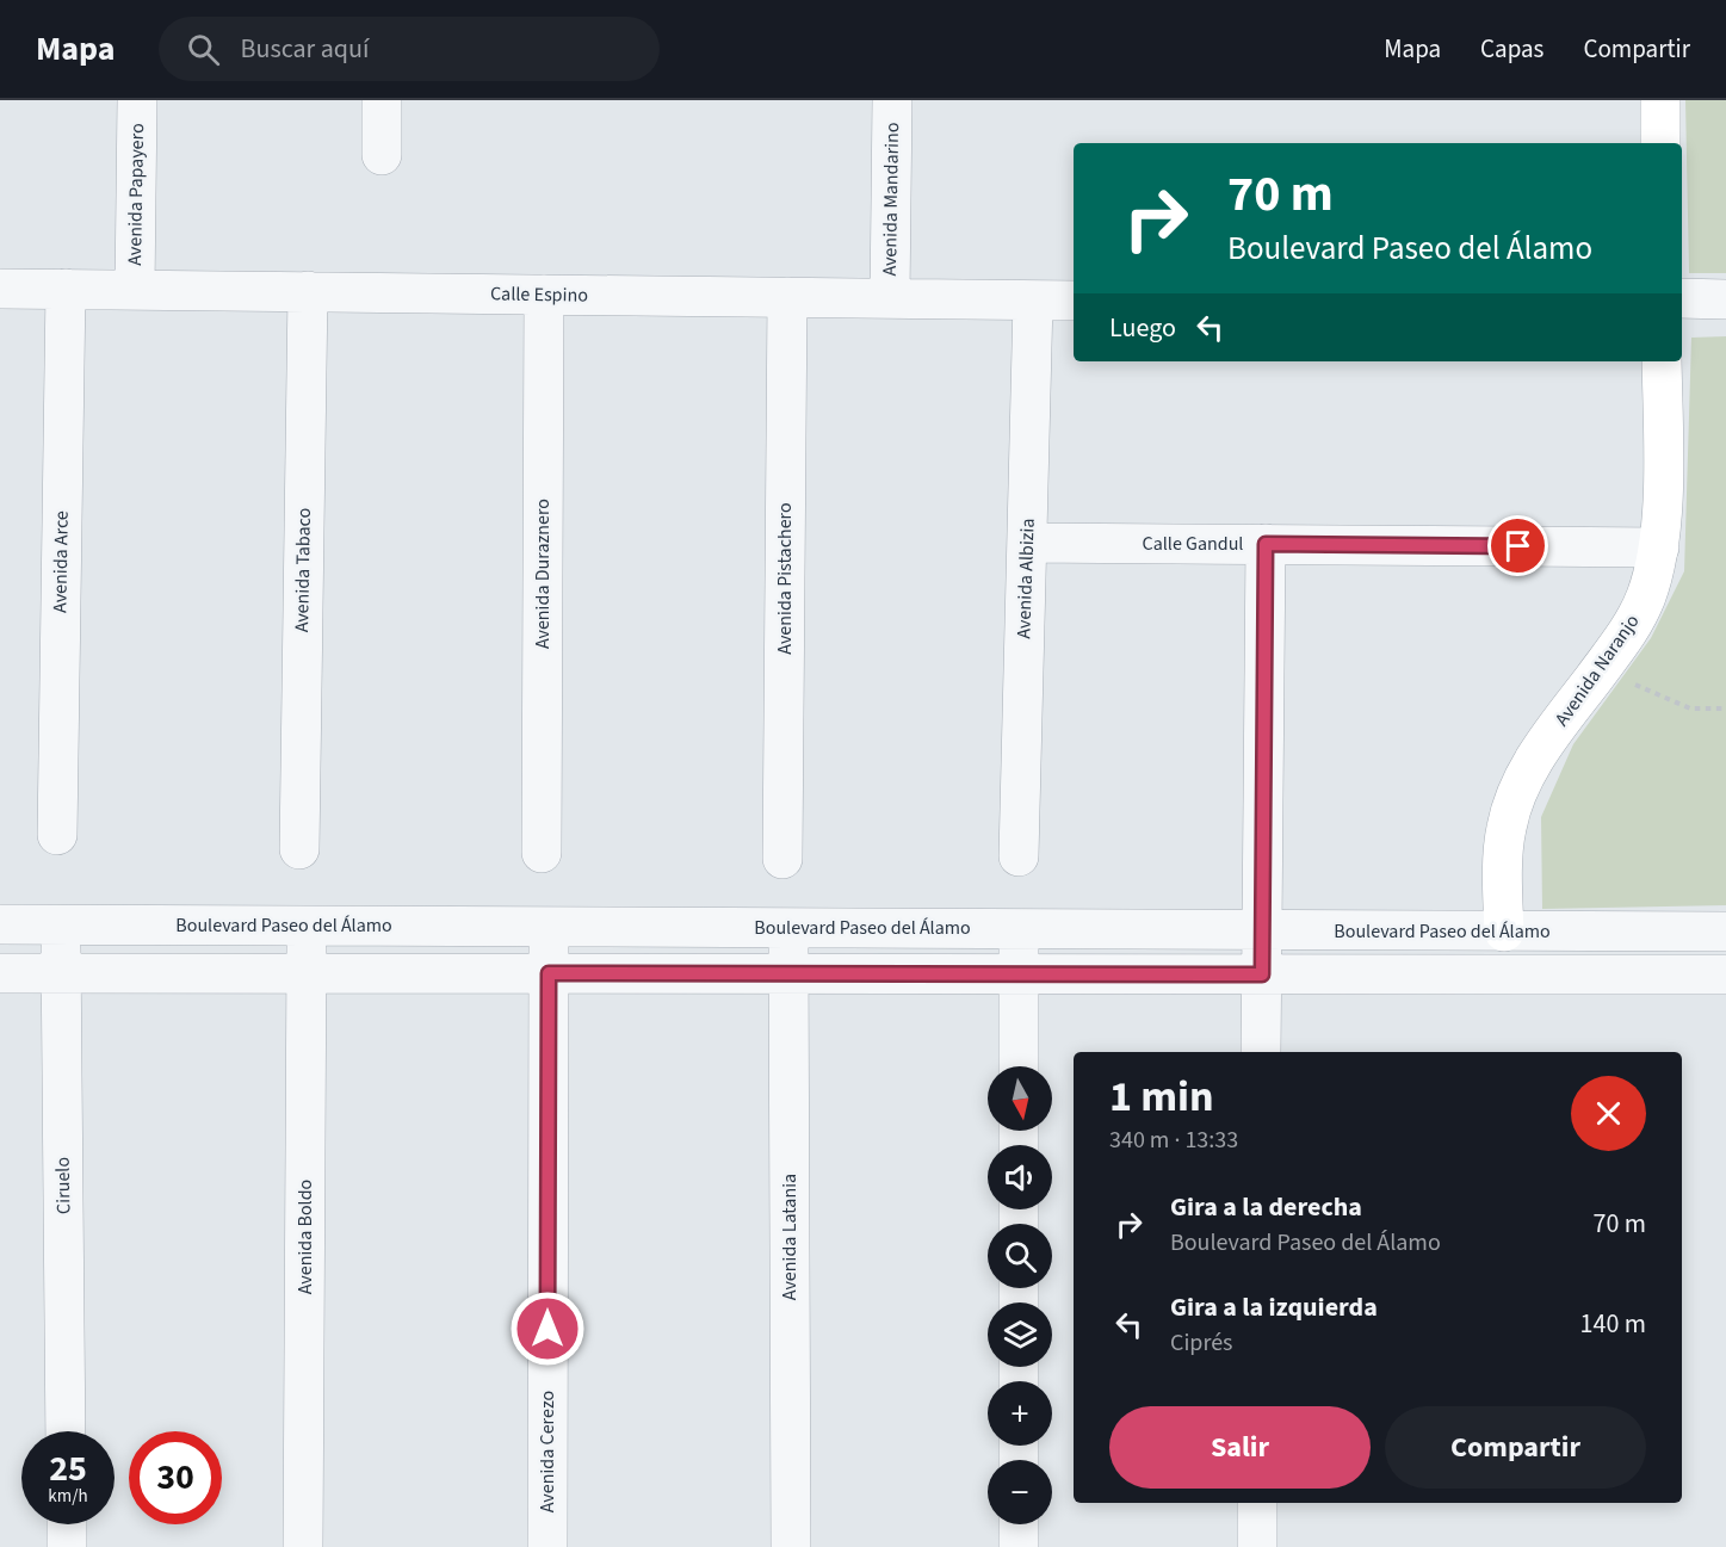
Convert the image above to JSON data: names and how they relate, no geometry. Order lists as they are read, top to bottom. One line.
{"streets":{"street":["Avenida Papayero","Avenida Mandarino","Calle Espino","Calle Gandul","Avenida Arce","Avenida Tabaco","Avenida Duraznero","Avenida Pistachero","Avenida Albizia","Avenida Naranjo","Boulevard Paseo del Álamo","Ciruelo","Avenida Boldo","Avenida Latania","Avenida Cerezo"]},"crossings":[["Avenida Papayero","Calle Espino"],["Avenida Mandarino","Calle Espino"],["Calle Espino","Avenida Arce"],["Calle Espino","Avenida Tabaco"],["Calle Espino","Avenida Duraznero"],["Calle Espino","Avenida Pistachero"],["Calle Espino","Avenida Albizia"],["Calle Gandul","Avenida Albizia"],["Calle Gandul","Avenida Naranjo"],["Avenida Naranjo","Boulevard Paseo del Álamo"],["Boulevard Paseo del Álamo","Ciruelo"],["Boulevard Paseo del Álamo","Avenida Boldo"],["Boulevard Paseo del Álamo","Avenida Latania"],["Boulevard Paseo del Álamo","Avenida Cerezo"]],"north":"bottom","page":{"header":"Mapa","search":"Buscar aquí","nav":["Mapa","Capas","Compartir"],"turn":["70 m","Boulevard Paseo del Álamo"],"then":"Luego","heading":["1 min","340 m · 13:33"],"map_buttons":["+","−"],"list":[{"name":"Gira a la derecha","note":"Boulevard Paseo del Álamo","value":"70 m"},{"name":"Gira a la izquierda","note":"Ciprés","value":"140 m"}],"buttons":["Salir","Compartir"],"speed":"25 km/h","limit":"30"}}
